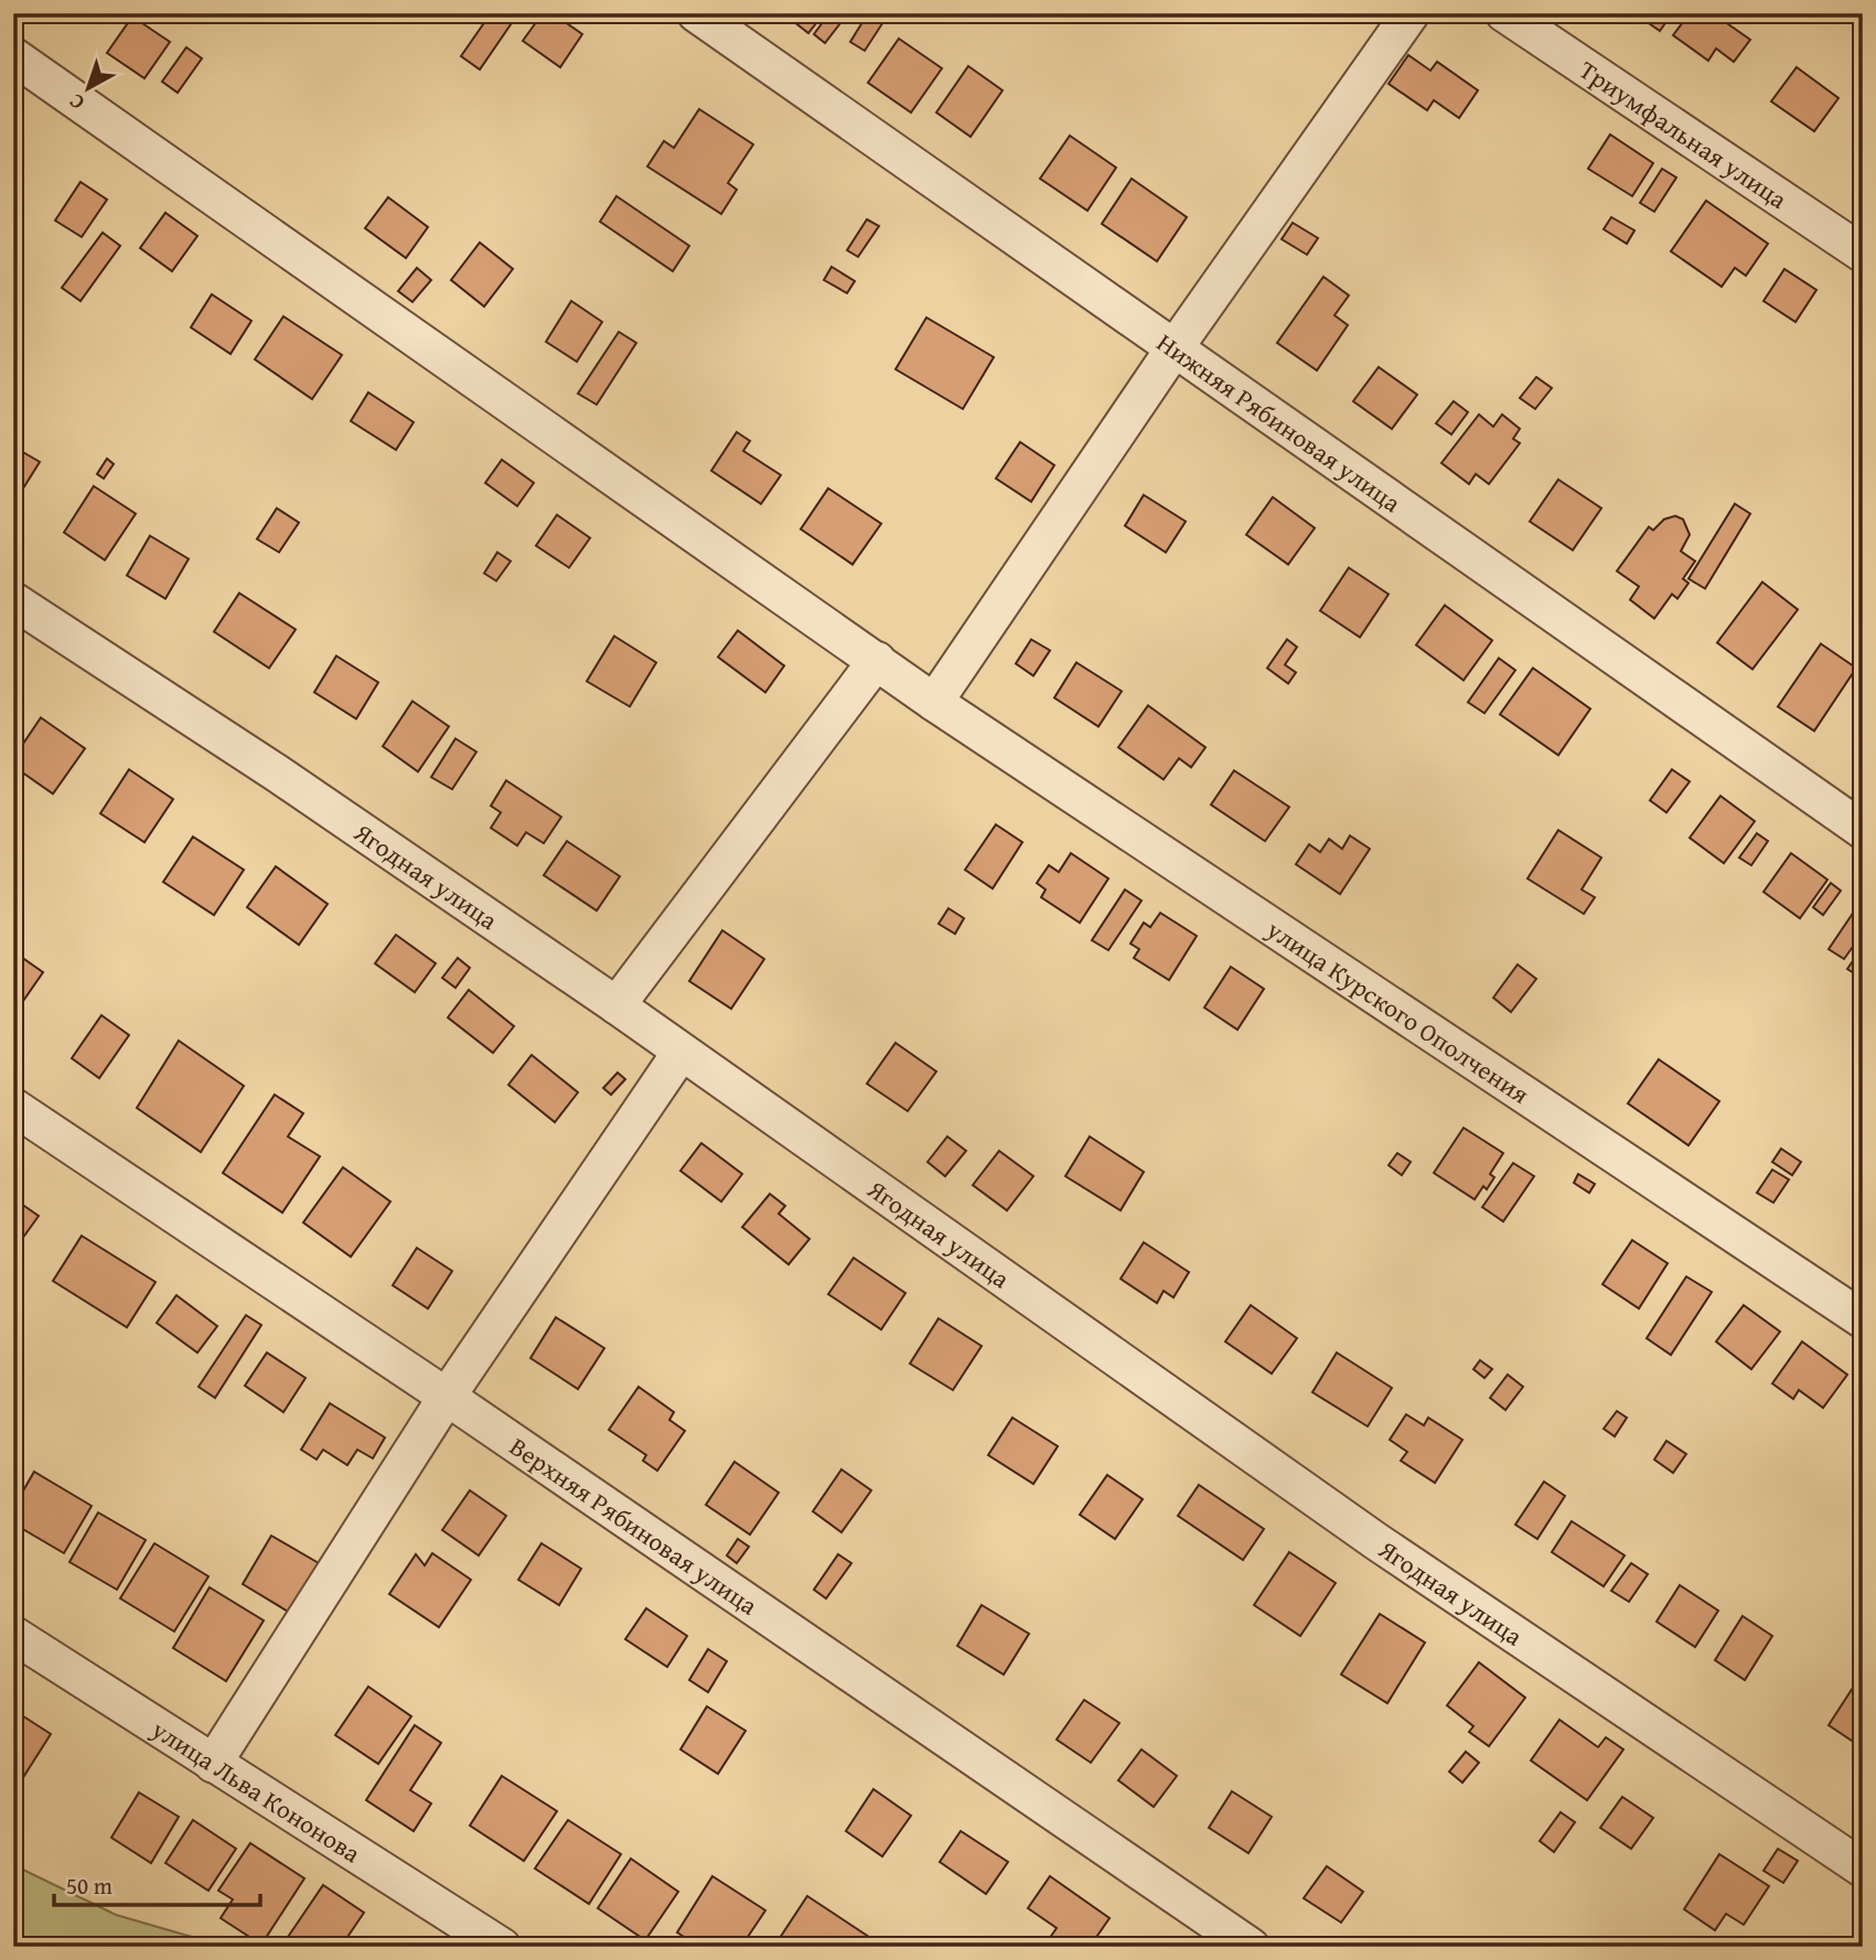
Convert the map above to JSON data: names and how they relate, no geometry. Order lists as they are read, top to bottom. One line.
{"streets":{"street":["Триумфальная улица","Нижняя Рябиновая улица","Ягодная улица","улица Курского Ополчения","Верхняя Рябиновая улица","улица Льва Кононова"]},"scale_bar":"50 m","north":"bottom left"}
